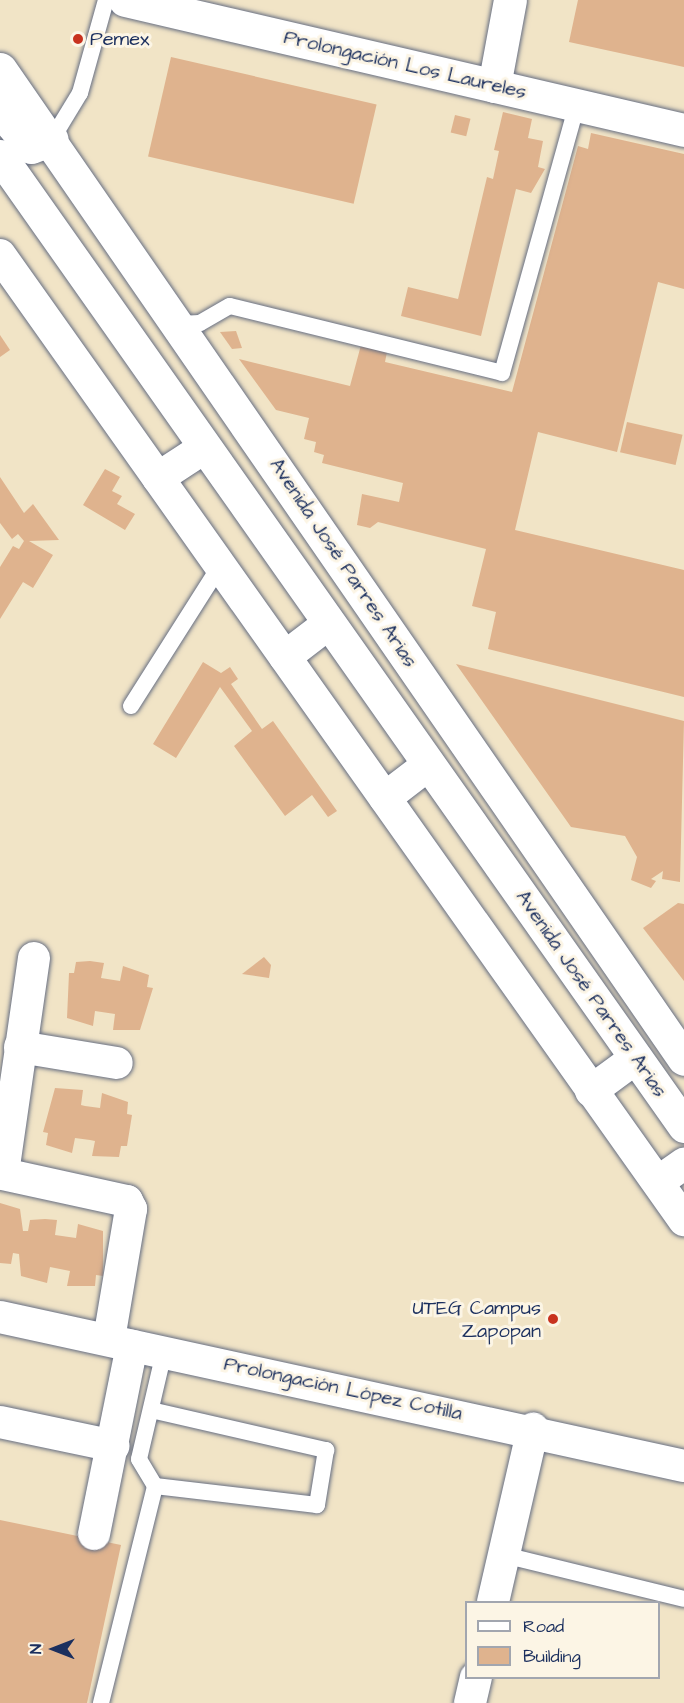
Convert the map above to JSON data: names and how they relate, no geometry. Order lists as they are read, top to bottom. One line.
{"streets":{"main road":["Prolongación Los Laureles","Avenida José Parres Arias"],"street":["Prolongación López Cotilla"]},"places":["Pemex","UTEG Campus Zapopan"],"legend":["Road","Building"],"north":"left"}
